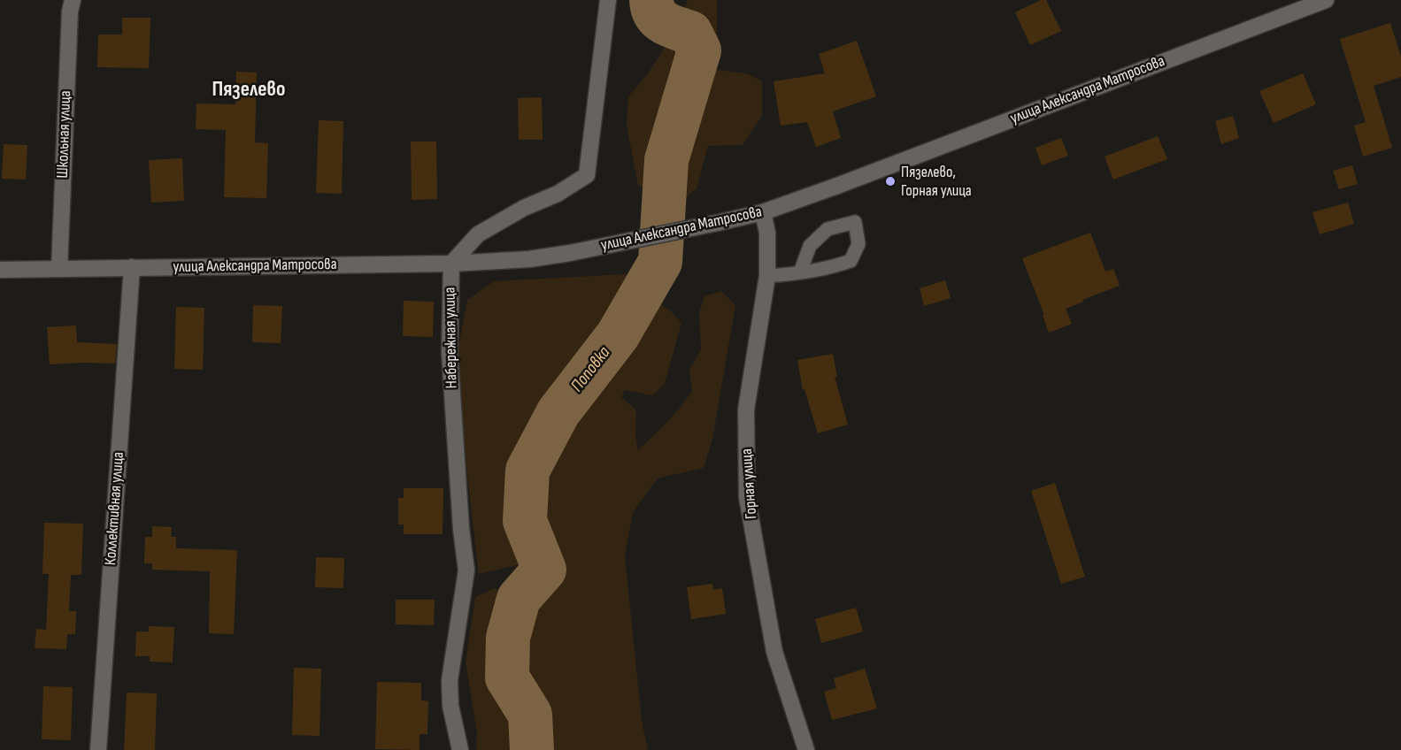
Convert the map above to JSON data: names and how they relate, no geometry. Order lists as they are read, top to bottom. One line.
{"streets":{"street":["улица Александра Матросова","Школьная улица","Набережная улица","Горная улица","Коллективная улица"]},"crossings":[["улица Александра Матросова","Школьная улица"],["улица Александра Матросова","Набережная улица"],["улица Александра Матросова","Горная улица"],["улица Александра Матросова","Коллективная улица"]],"districts":["Пязелево"],"water":["Поповка"],"places":["Пязелево, Горная улица"]}
